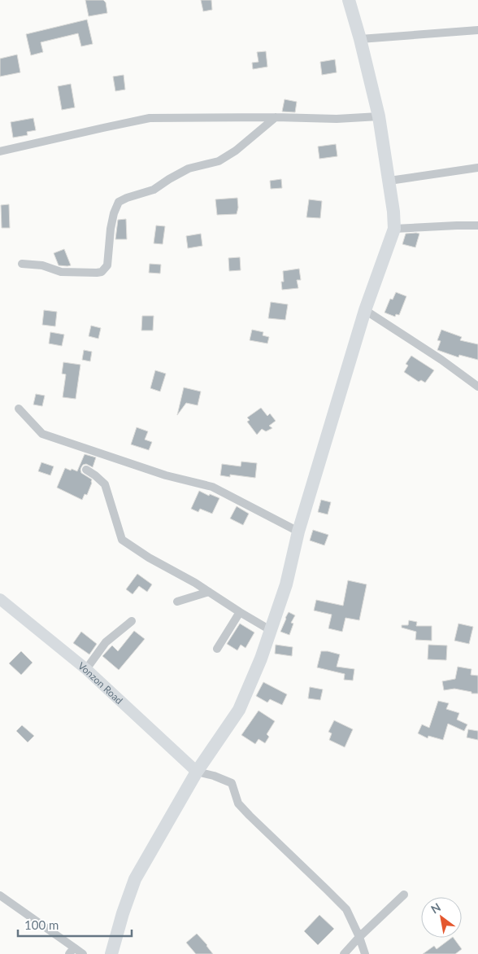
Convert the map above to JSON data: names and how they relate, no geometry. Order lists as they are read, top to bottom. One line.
{"streets":{"street":["Vonzon Road"]},"scale_bar":"100 m","north":"top left"}
